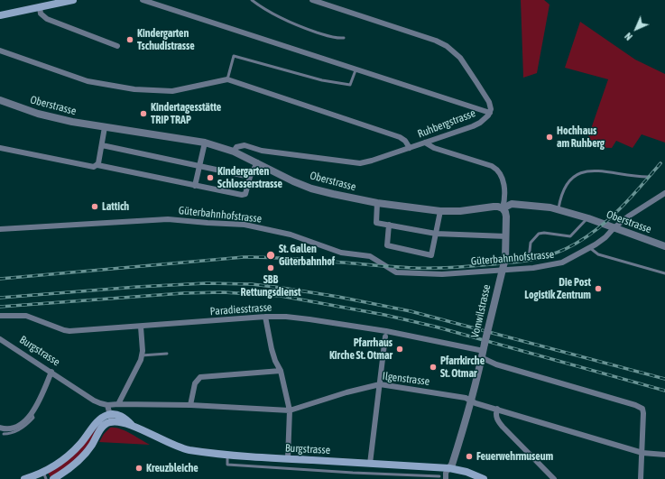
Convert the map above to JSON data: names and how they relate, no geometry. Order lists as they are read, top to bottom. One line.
{"streets":{"main road":["Burgstrasse"],"street":["Oberstrasse","Ruhbergstrasse","Güterbahnhofstrasse","Paradiesstrasse","Vonwilstrasse","Ilgenstrasse"]},"crossings":[["Oberstrasse","Ruhbergstrasse"],["Oberstrasse","Güterbahnhofstrasse"],["Oberstrasse","Vonwilstrasse"],["Paradiesstrasse","Vonwilstrasse"],["Paradiesstrasse","Ilgenstrasse"],["Vonwilstrasse","Burgstrasse"],["Vonwilstrasse","Ilgenstrasse"],["Burgstrasse","Ilgenstrasse"]],"places":["Kindergarten Tschudistrasse","Kindertagesstätte TRIP TRAP","Hochhaus am Ruhberg","Kindergarten Schlosserstrasse","Lattich","St. Gallen Güterbahnhof","SBB Rettungsdienst","Die Post Logistik Zentrum","Pfarrhaus Kirche St. Otmar","Pfarrkirche St. Otmar","Feuerwehrmuseum","Kreuzbleiche"],"north":"bottom left"}
